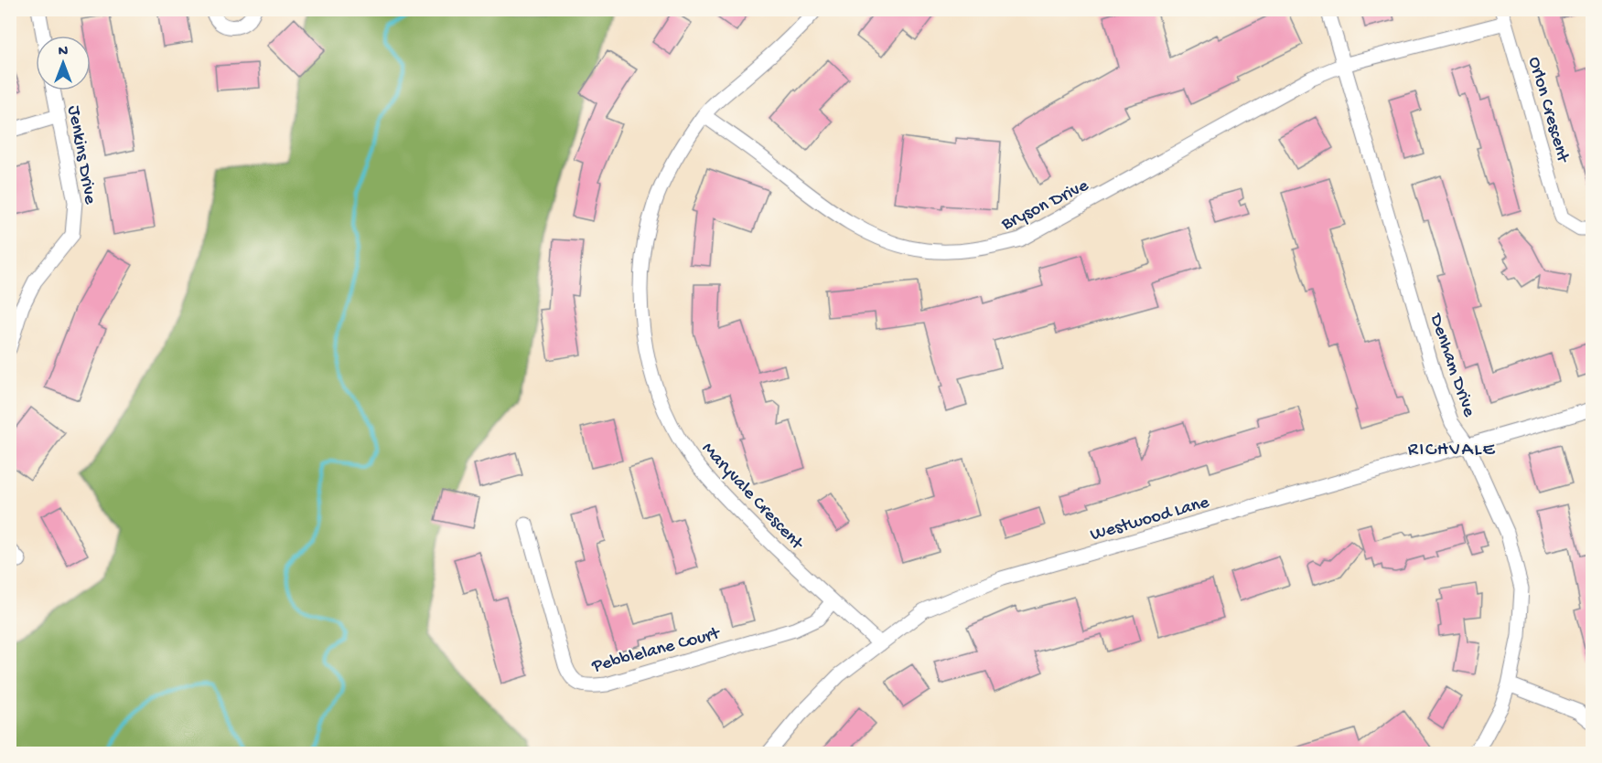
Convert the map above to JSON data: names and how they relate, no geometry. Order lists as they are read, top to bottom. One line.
{"streets":{"street":["Orlon Crescent","Jenkins Drive","Bryson Drive","Denham Drive","Maryvale Crescent","Westwood Lane","Pebblelane Court"]},"crossings":[["Orlon Crescent","Bryson Drive"],["Bryson Drive","Denham Drive"],["Bryson Drive","Maryvale Crescent"],["Denham Drive","Westwood Lane"],["Maryvale Crescent","Westwood Lane"],["Maryvale Crescent","Pebblelane Court"]],"districts":["RICHVALE"],"north":"top"}
